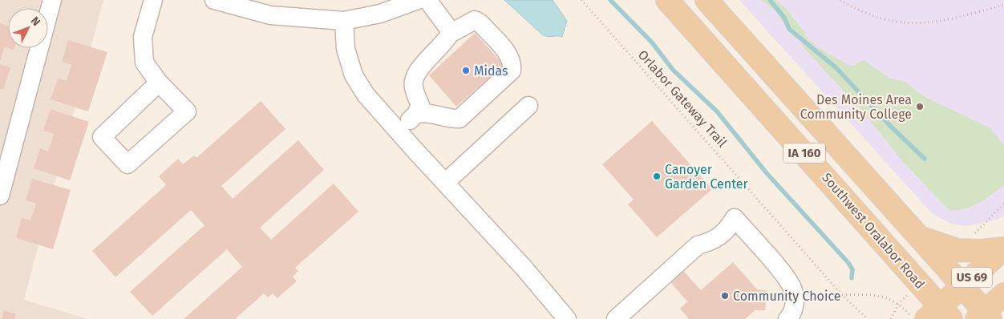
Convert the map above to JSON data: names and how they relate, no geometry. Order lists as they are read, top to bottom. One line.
{"streets":{"main road":["IA 160","Southwest Oralabor Road","US 69"],"path":["Orlabor Gateway Trail"]},"crossings":[["IA 160","US 69"],["Southwest Oralabor Road","US 69"]],"places":["Midas","Des Moines Area Community College","Canoyer Garden Center","Community Choice"],"north":"top right"}
